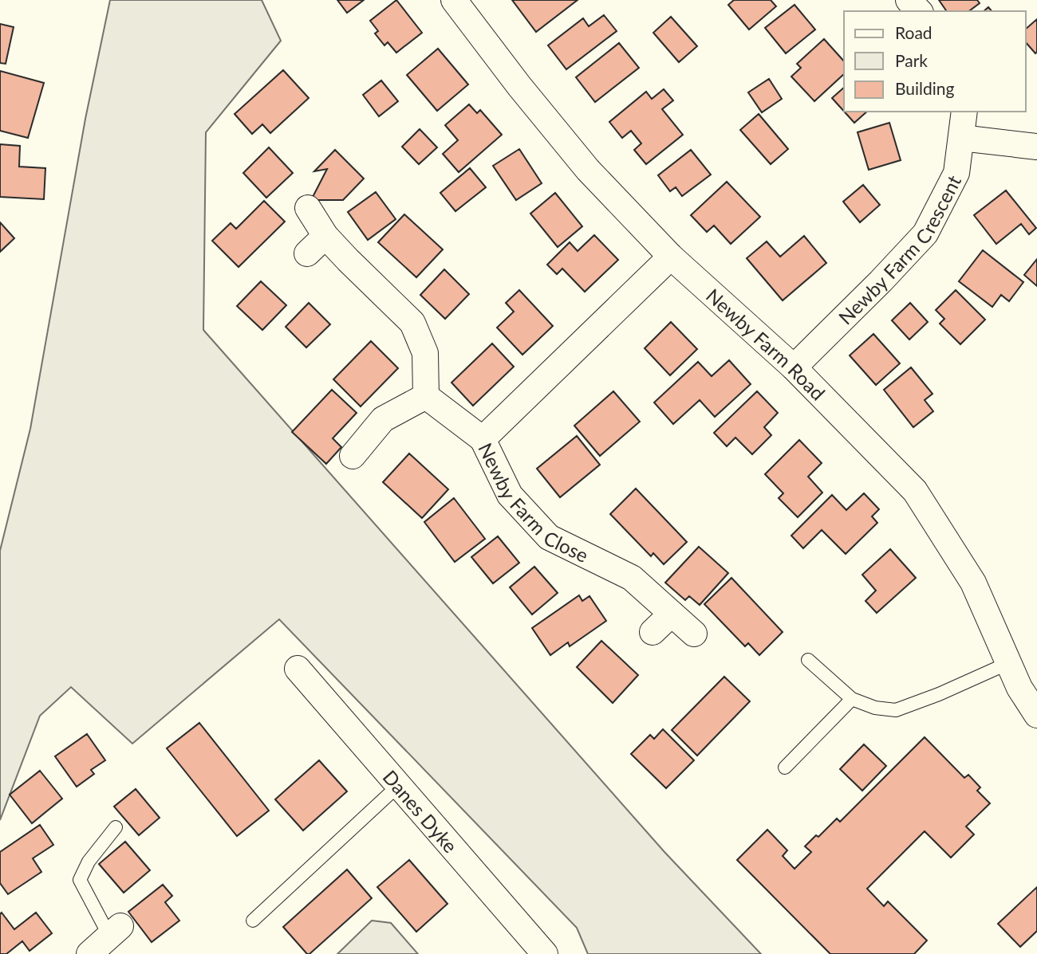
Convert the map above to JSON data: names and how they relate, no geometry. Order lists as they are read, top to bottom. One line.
{"streets":{"street":["Newby Farm Crescent","Newby Farm Road","Newby Farm Close","Danes Dyke"]},"crossings":[["Newby Farm Crescent","Newby Farm Road"],["Newby Farm Road","Newby Farm Close"]],"legend":["Road","Park","Building"]}
